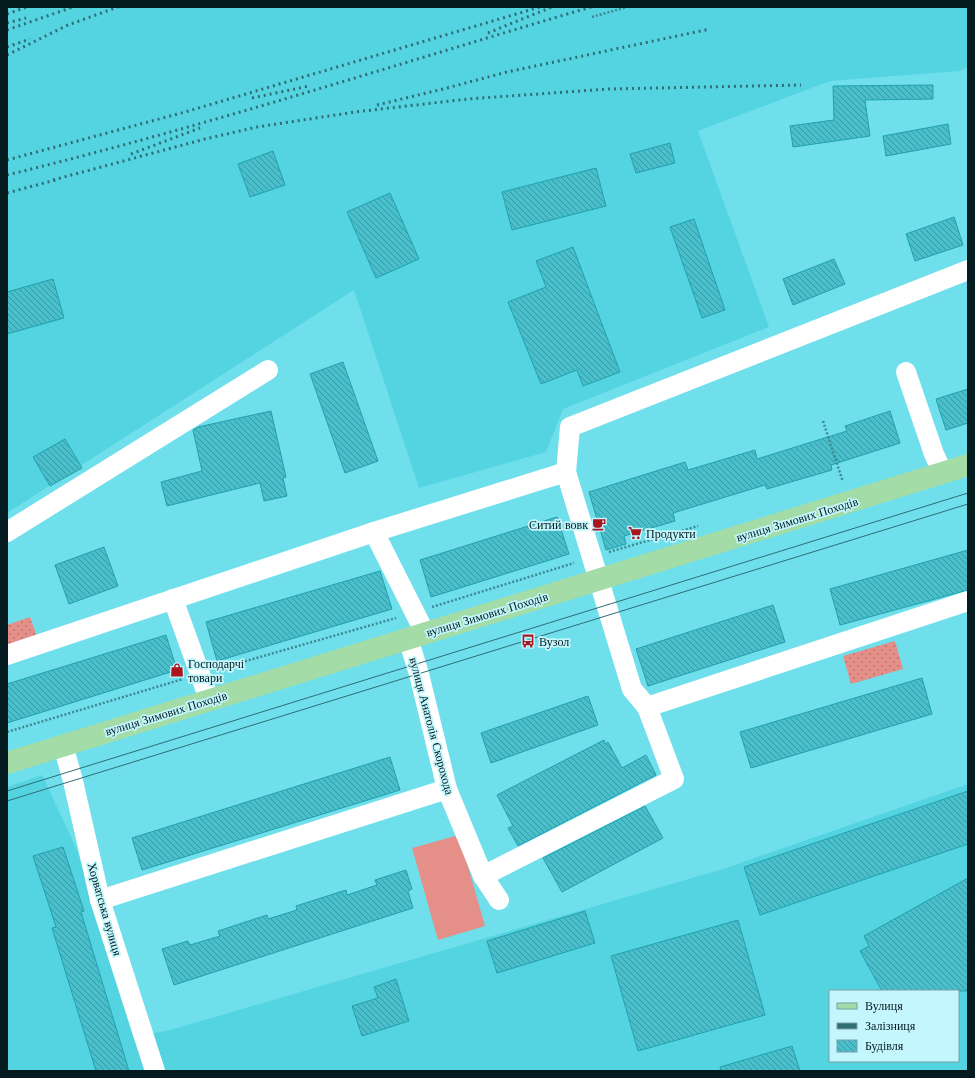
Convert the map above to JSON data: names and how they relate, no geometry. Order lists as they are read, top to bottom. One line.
{"streets":{"main road":["вулиця Зимових Походів"],"street":["вулиця Анатолія Скорохода","Хорватська вулиця"]},"crossings":[["вулиця Зимових Походів","вулиця Анатолія Скорохода"],["вулиця Зимових Походів","Хорватська вулиця"]],"places":{"cafe":["Ситий вовк"],"supermarket":["Продукти"],"bus stop":["Вузол"],"shop":["Господарчі товари"]},"legend":["Вулиця","Залізниця","Будівля"]}
